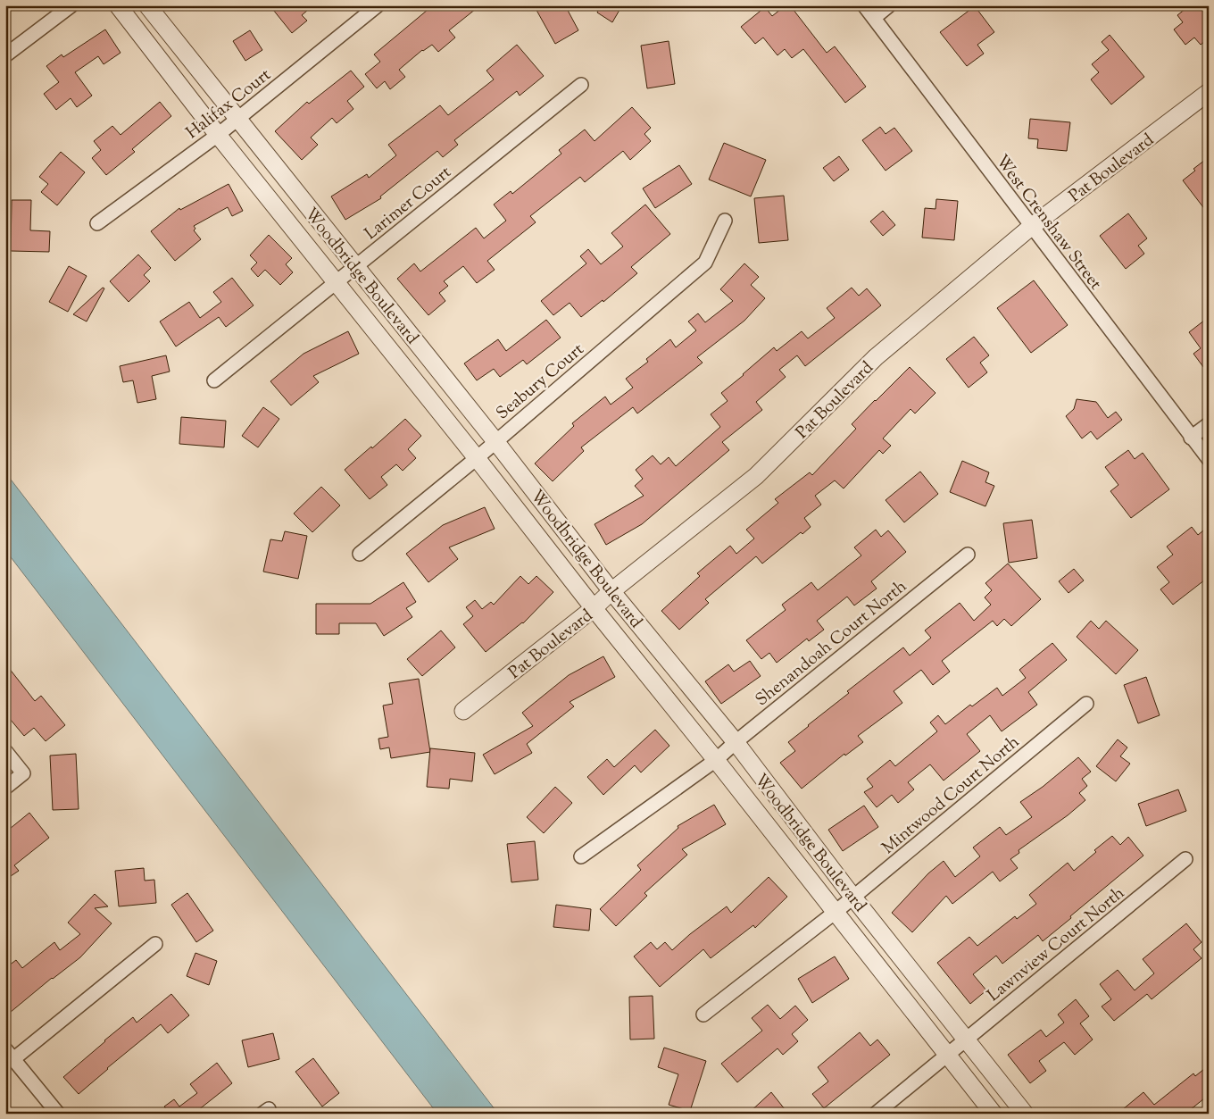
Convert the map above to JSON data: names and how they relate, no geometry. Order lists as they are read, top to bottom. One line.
{"streets":{"street":["Halifax Court","Pat Boulevard","Larimer Court","West Crenshaw Street","Woodbridge Boulevard","Seabury Court","Shenandoah Court North","Mintwood Court North","Lawnview Court North"]},"crossings":[["Halifax Court","Woodbridge Boulevard"],["Pat Boulevard","West Crenshaw Street"],["Pat Boulevard","Woodbridge Boulevard"],["Larimer Court","Woodbridge Boulevard"],["Woodbridge Boulevard","Seabury Court"],["Woodbridge Boulevard","Shenandoah Court North"],["Woodbridge Boulevard","Mintwood Court North"],["Woodbridge Boulevard","Lawnview Court North"]]}
